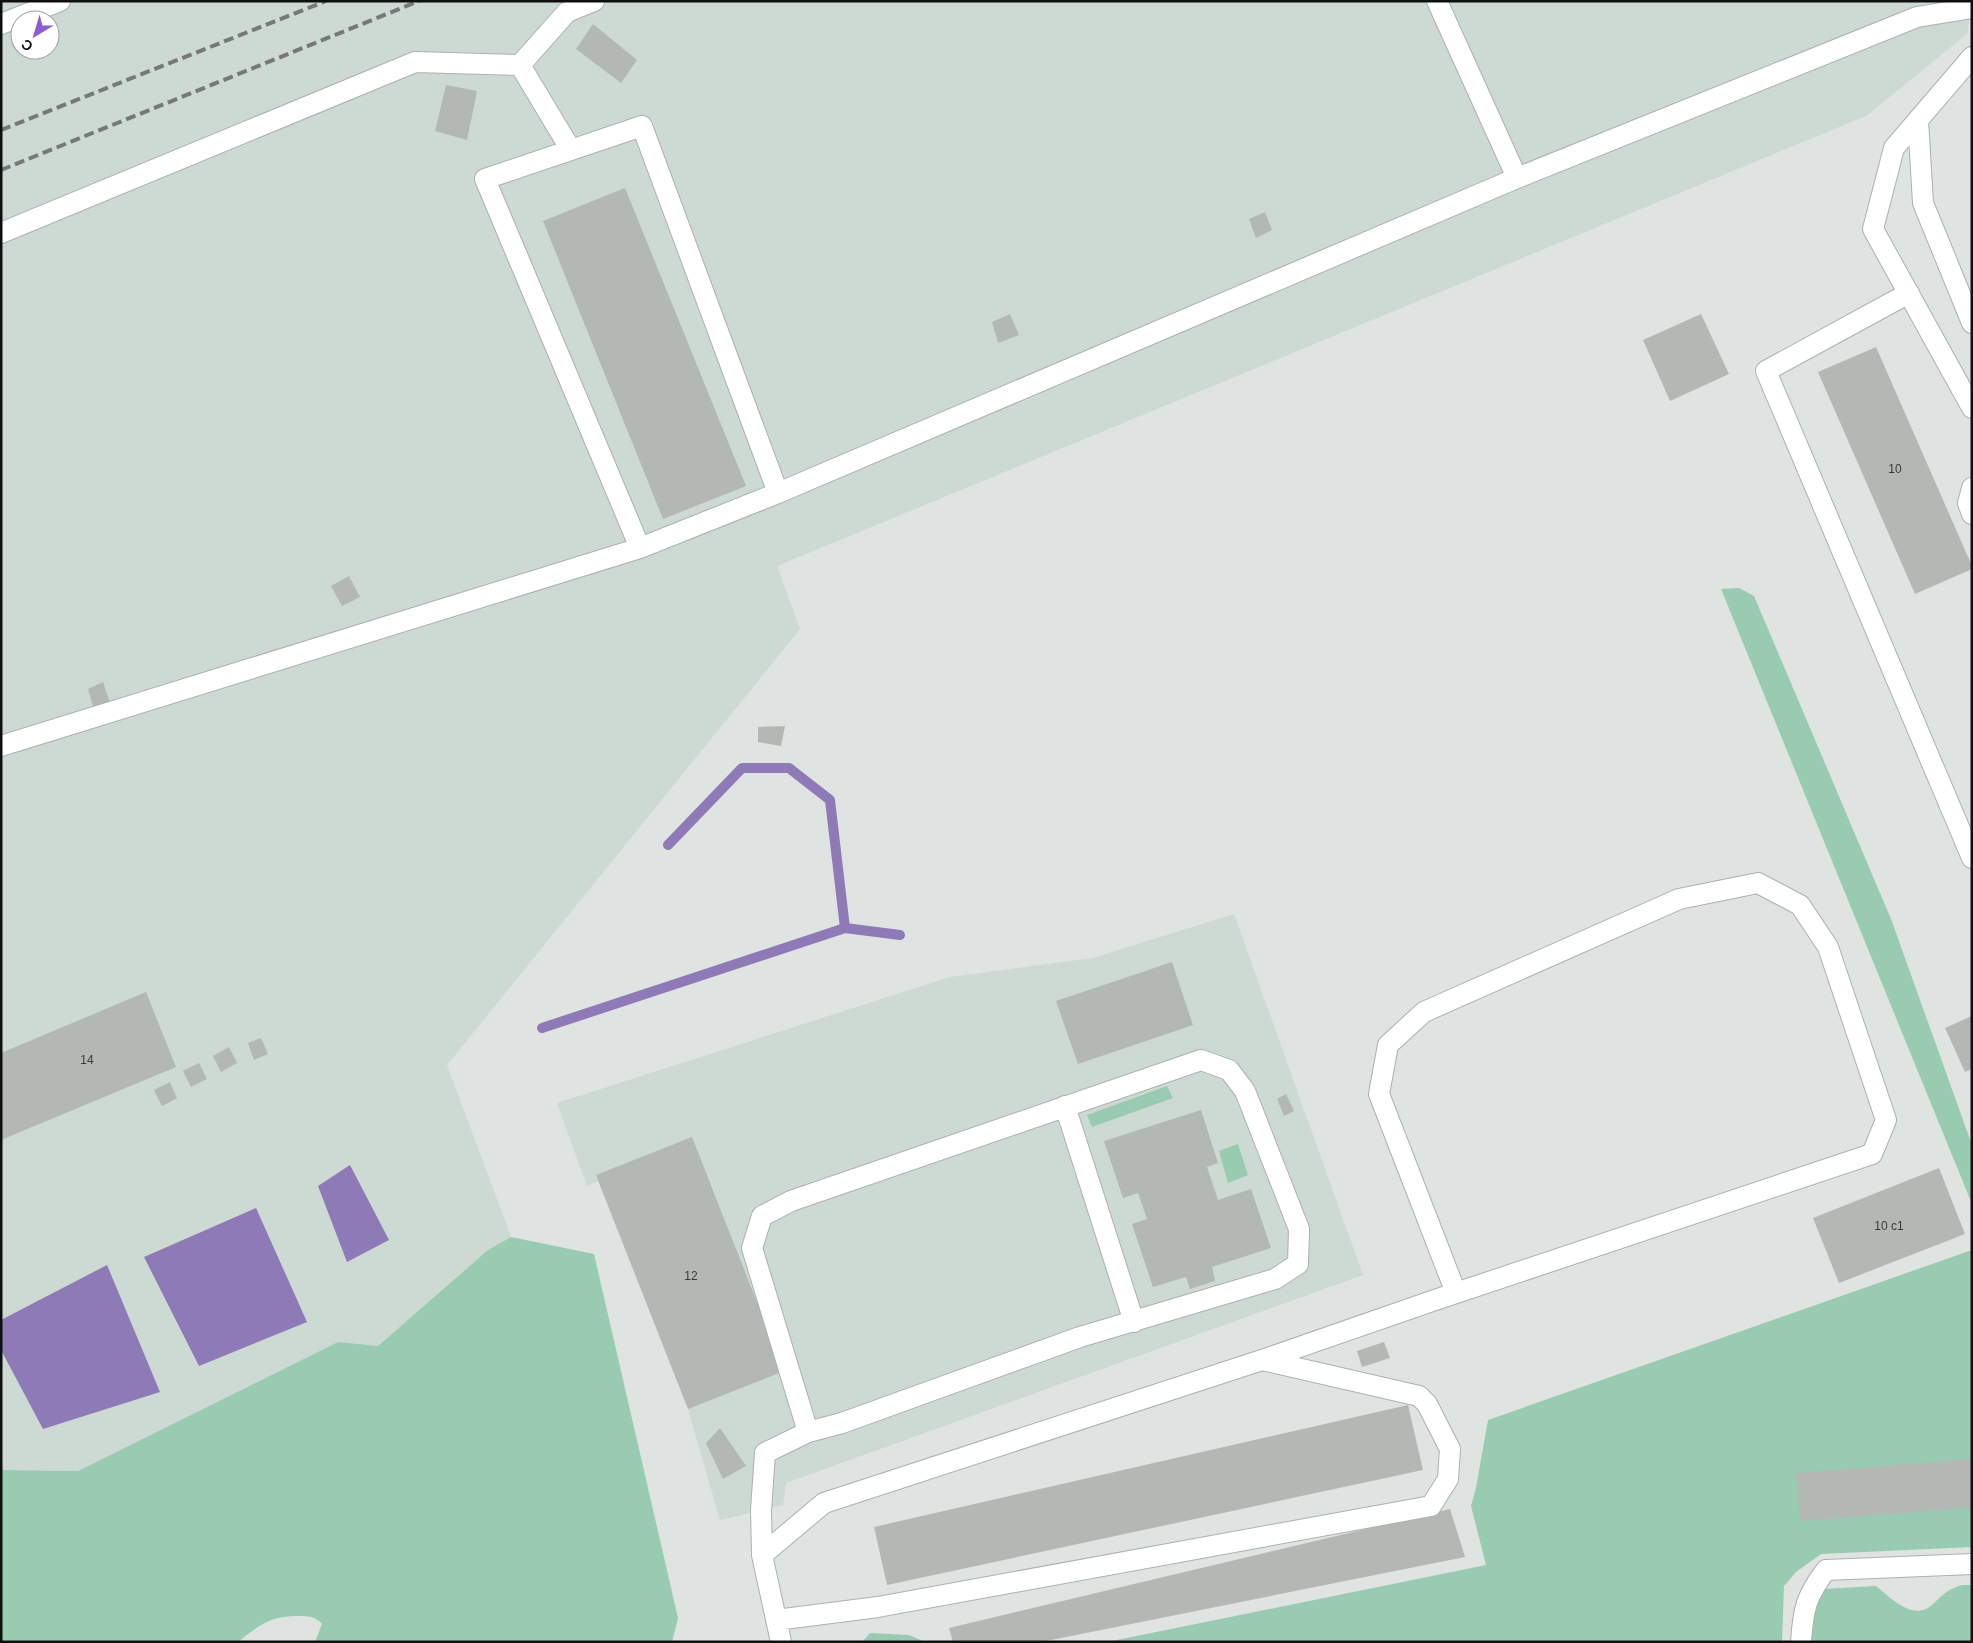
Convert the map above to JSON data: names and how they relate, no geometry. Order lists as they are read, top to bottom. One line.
{"house_numbers":["10","14","10 с1","12"],"north":"bottom left"}
